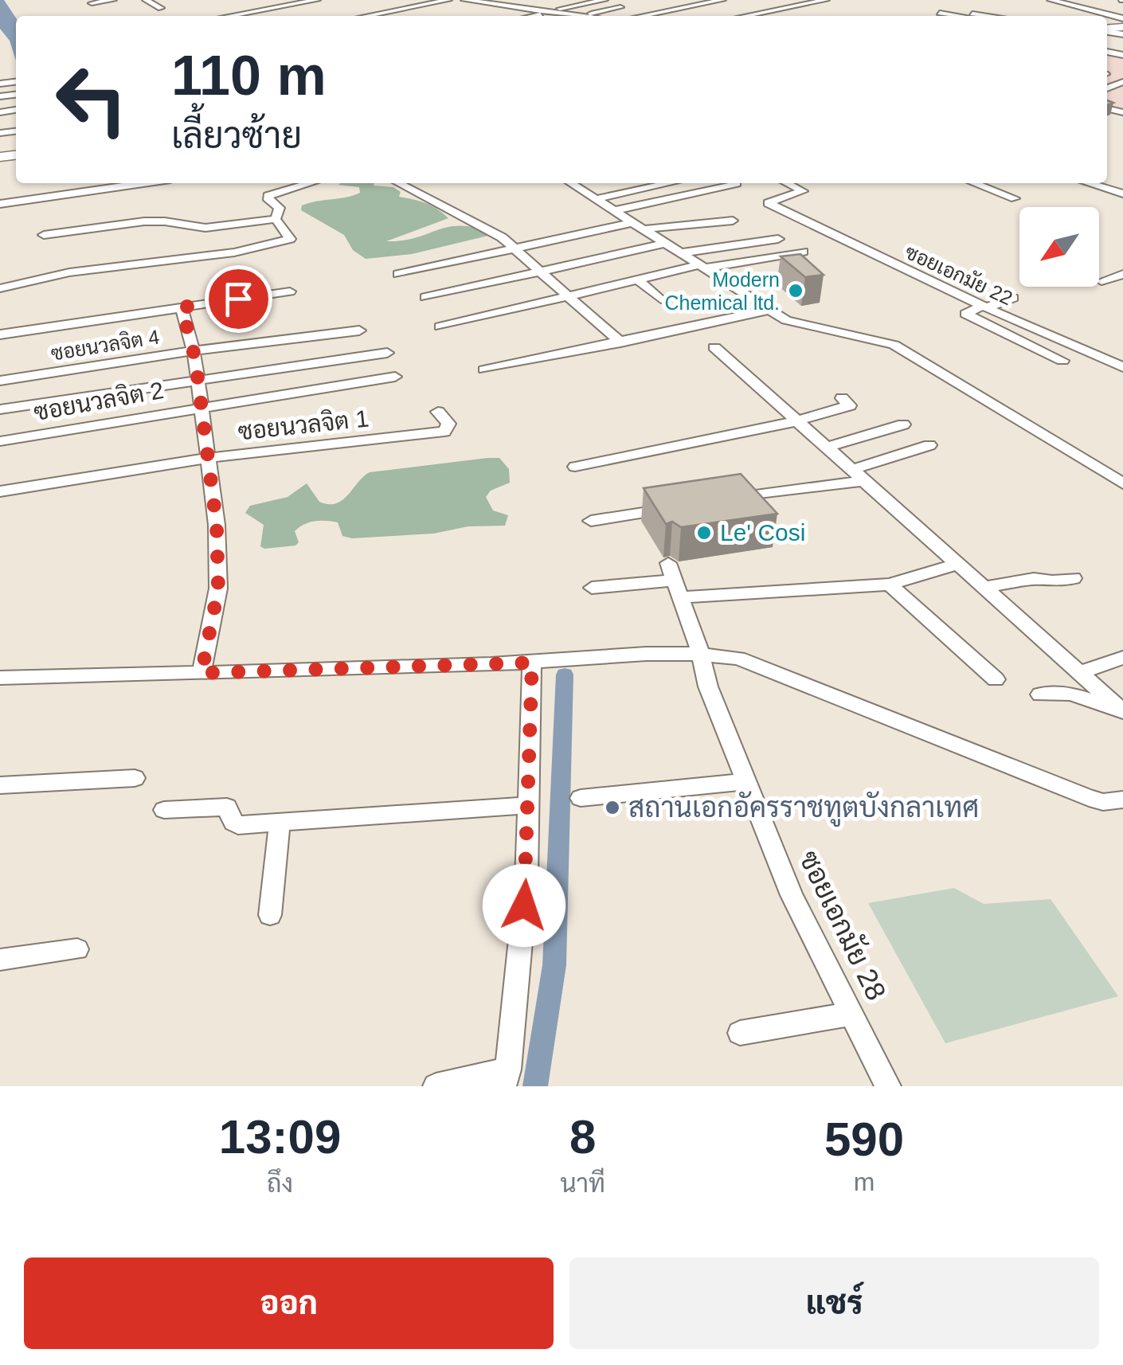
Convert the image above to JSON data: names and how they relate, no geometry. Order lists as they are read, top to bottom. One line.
{"streets":{"street":["ซอยเอกมัย 22","ซอยนวลจิต 4","ซอยนวลจิต 2","ซอยนวลจิต 1","ซอยเอกมัย 28"]},"places":["Modern Chemical ltd.","Le' Cosi","สถานเอกอัครราชทูตบังกลาเทศ"],"north":"bottom left","page":{"turn":["110 m","เลี้ยวซ้าย"],"eta":["13:09","ถึง","8","นาที","590","m"],"buttons":["ออก","แชร์"]}}
